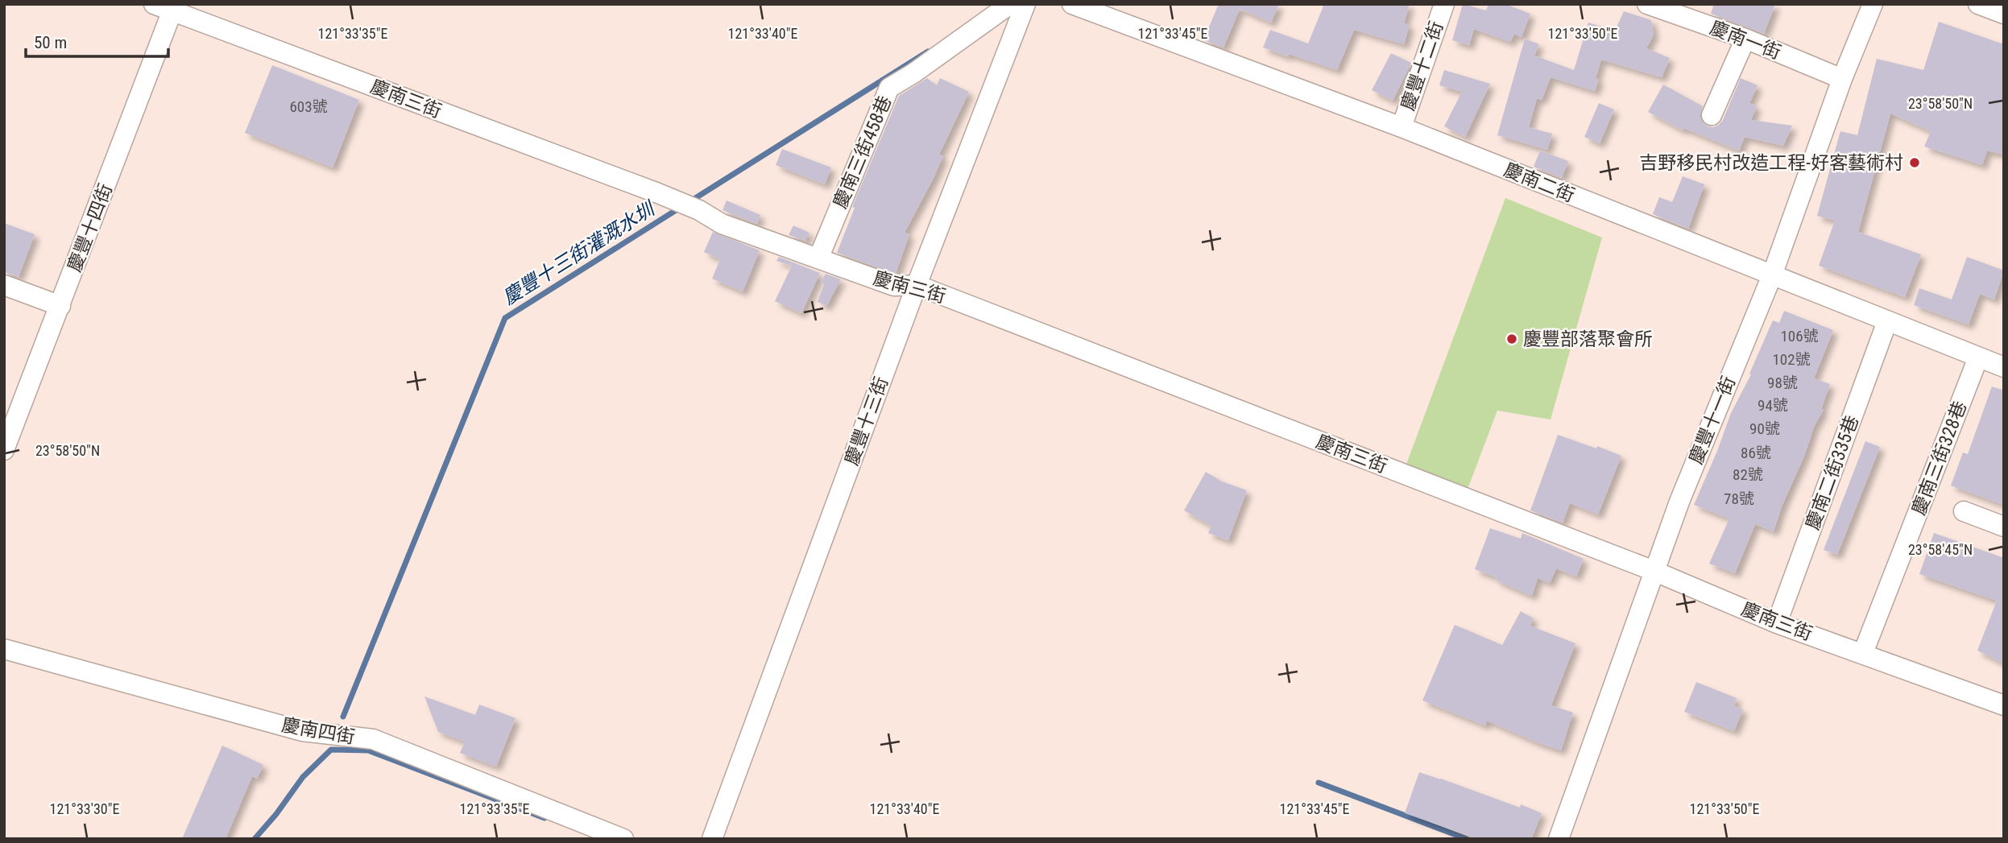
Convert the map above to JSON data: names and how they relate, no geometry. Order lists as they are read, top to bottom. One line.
{"streets":{"street":["慶南一街","慶豐十二街","慶南三街","慶南三街458巷","慶南二街","慶豐十四街","慶豐十一街","慶豐十三街","慶南三街328巷","慶南二街335巷","慶南四街"]},"crossings":[["慶南一街","慶豐十一街"],["慶豐十二街","慶南二街"],["慶南三街","慶南三街458巷"],["慶南三街","慶豐十四街"],["慶南三街","慶豐十一街"],["慶南三街","慶豐十三街"],["慶南三街","慶南三街328巷"],["慶南三街","慶南二街335巷"],["慶南二街","慶豐十一街"],["慶南二街","慶南三街328巷"],["慶南二街","慶南二街335巷"]],"water":["慶豐十三街灌溉水圳"],"places":["吉野移民村改造工程-好客藝術村","慶豐部落聚會所"],"house_numbers":["603號","106號","102號","98號","94號","90號","86號","82號","78號"],"scale_bar":"50 m","coordinates":["121°33'35\"E","121°33'40\"E","121°33'45\"E","121°33'50\"E","23°58'50\"N","23°58'45\"N","121°33'30\"E"]}
